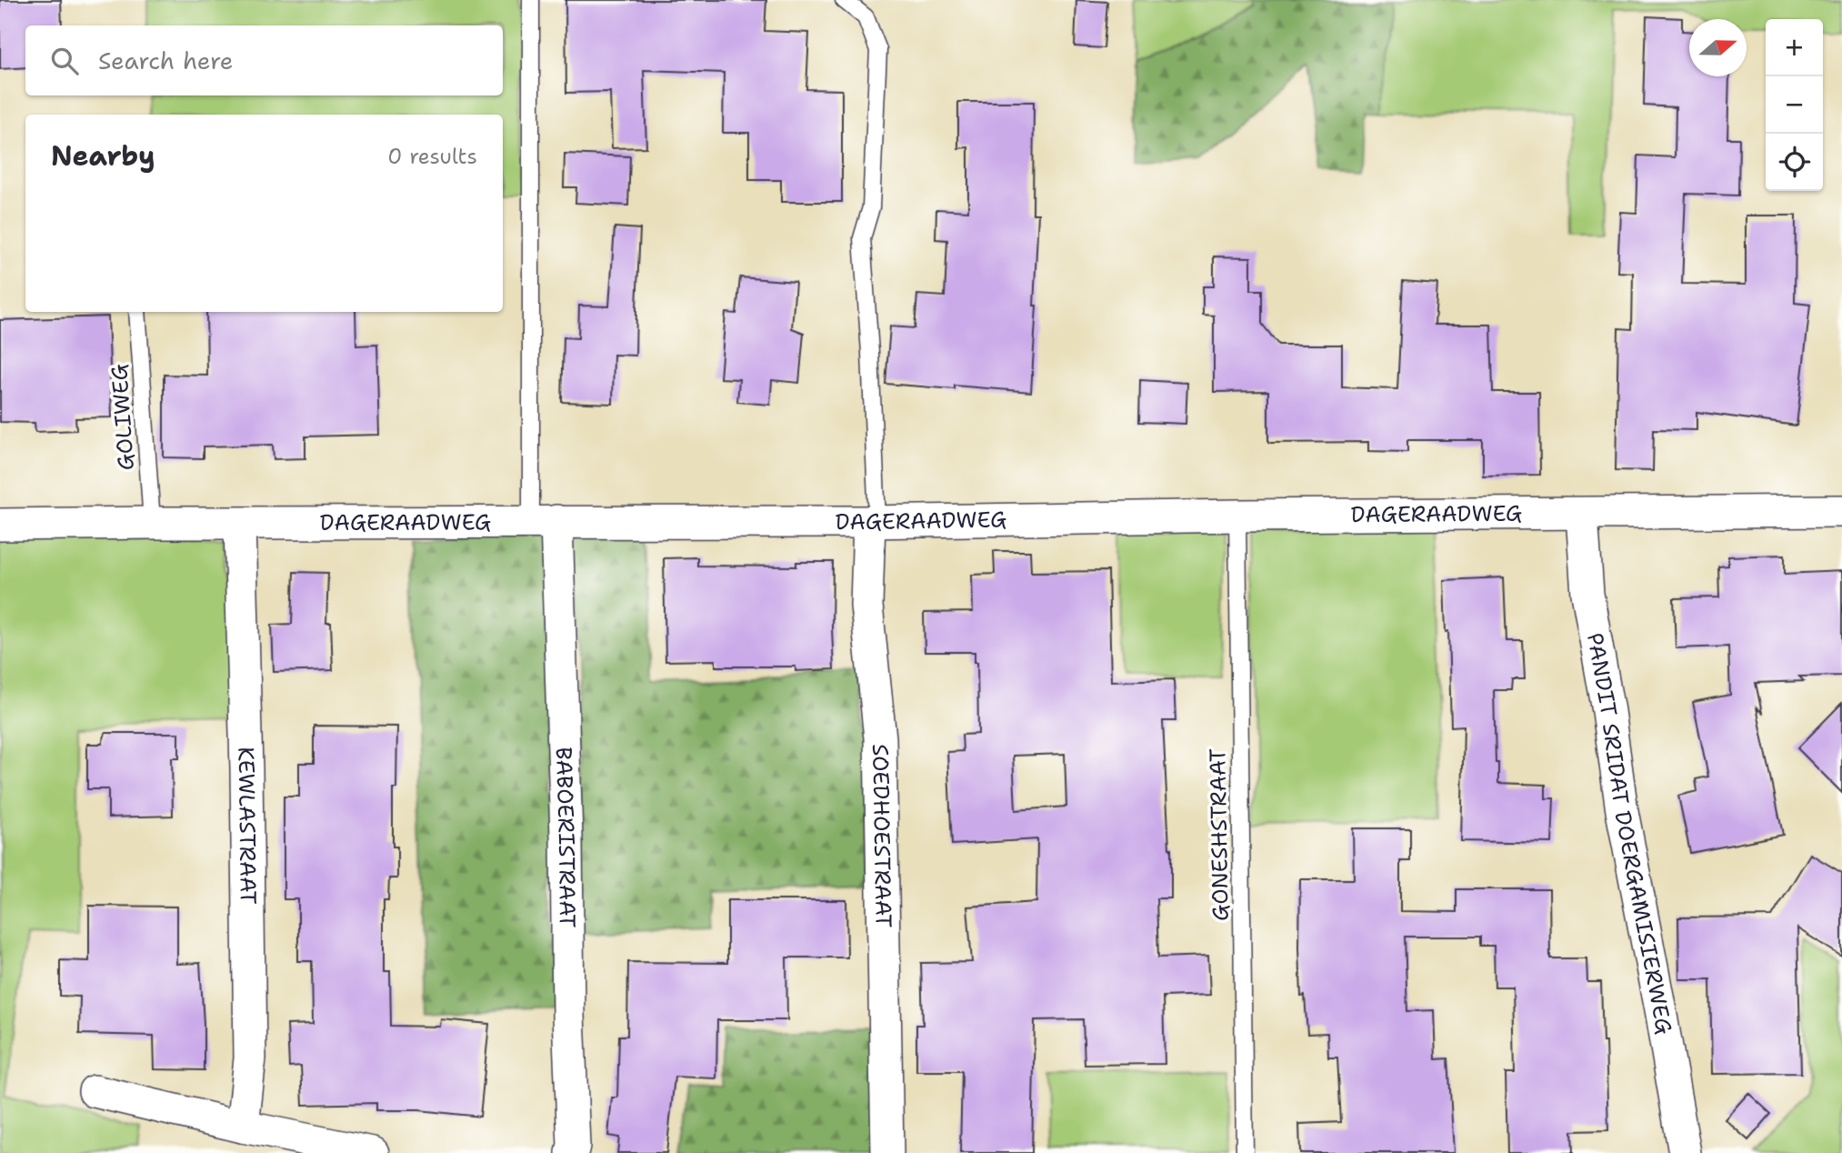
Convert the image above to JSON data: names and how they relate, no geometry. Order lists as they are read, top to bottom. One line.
{"streets":{"street":["DAGERAADWEG","KEWLASTRAAT","PANDIT SRIDAT DOERGAMISIERWEG","SOEDHOESTRAAT","BABOERISTRAAT"],"lane":["GOLIWEG","GONESHSTRAAT"]},"crossings":[["GOLIWEG","DAGERAADWEG"],["DAGERAADWEG","KEWLASTRAAT"],["DAGERAADWEG","PANDIT SRIDAT DOERGAMISIERWEG"],["DAGERAADWEG","GONESHSTRAAT"],["DAGERAADWEG","SOEDHOESTRAAT"],["DAGERAADWEG","BABOERISTRAAT"]],"north":"right","page":{"map_buttons":["+","−"],"search":"Search here","heading":["Nearby","0 results"]}}
